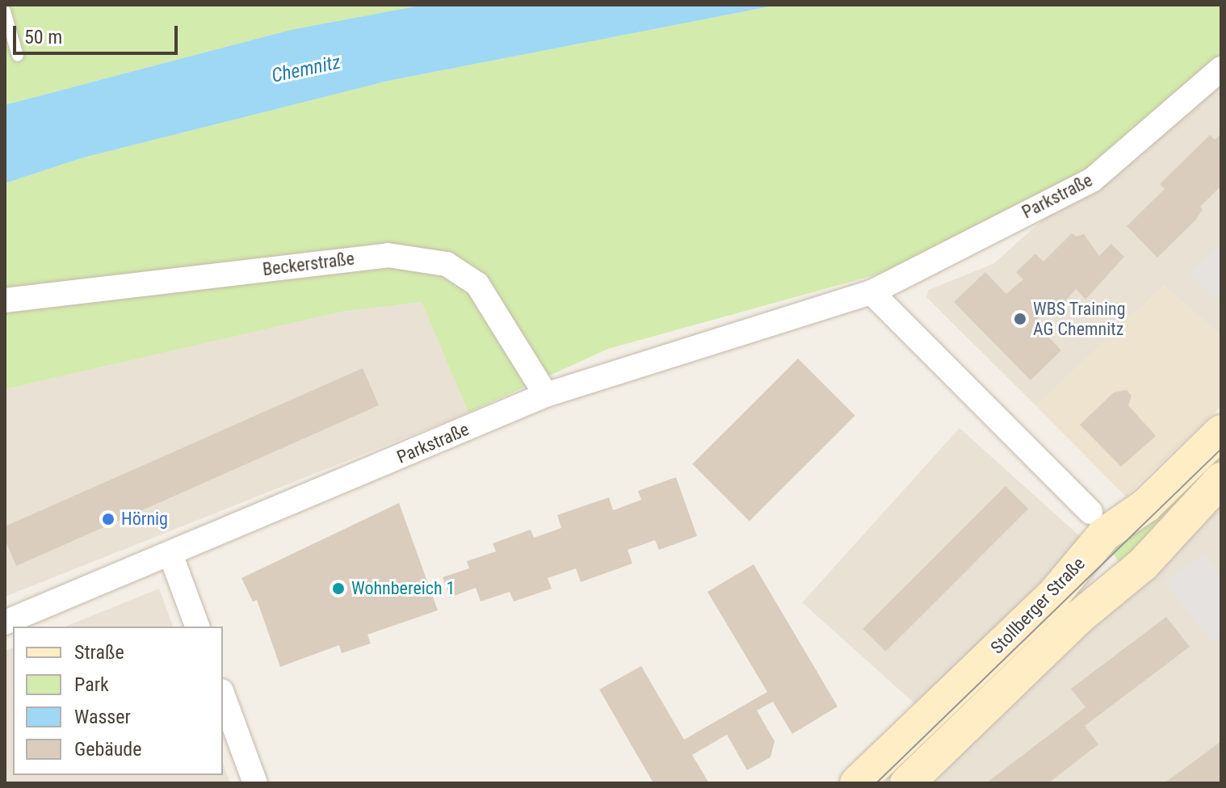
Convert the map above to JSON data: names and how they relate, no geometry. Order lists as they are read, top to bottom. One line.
{"streets":{"main road":["Stollberger Straße"],"street":["Parkstraße","Beckerstraße"]},"crossings":[["Parkstraße","Beckerstraße"]],"water":["Chemnitz"],"places":["WBS Training AG Chemnitz","Hörnig","Wohnbereich 1"],"legend":["Straße","Park","Wasser","Gebäude"],"scale_bar":"50 m"}
